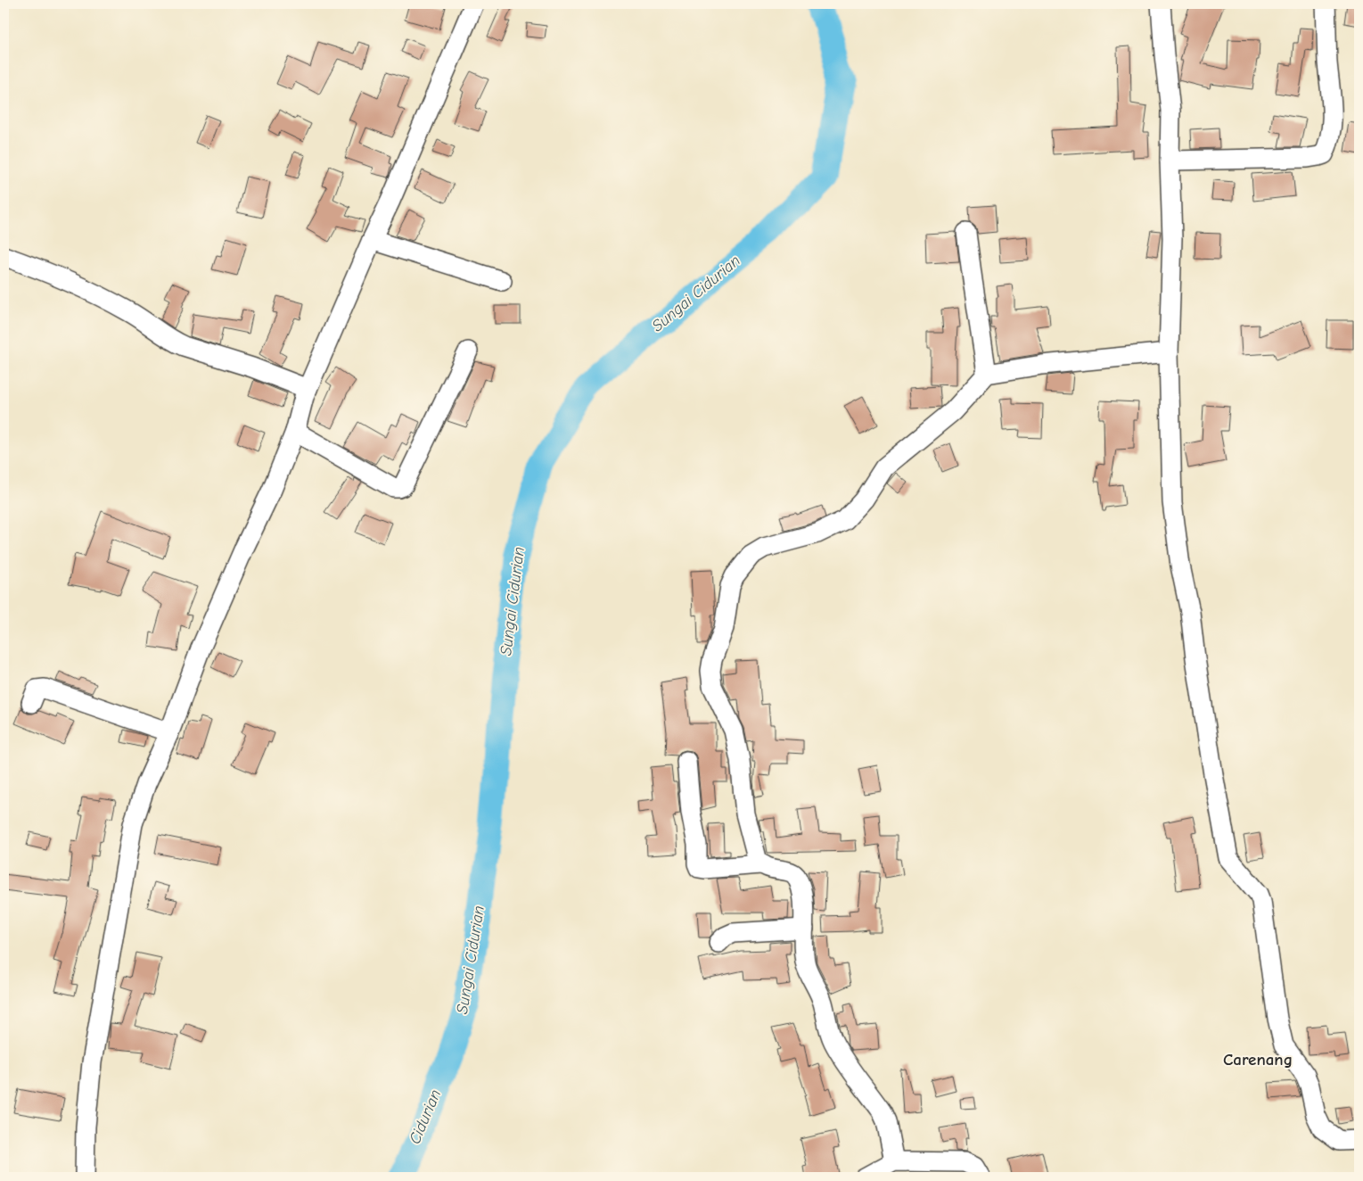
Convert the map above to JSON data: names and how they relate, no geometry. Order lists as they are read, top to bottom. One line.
{"districts":["Carenang"],"water":["Sungai Cidurian","Cidurian"]}
